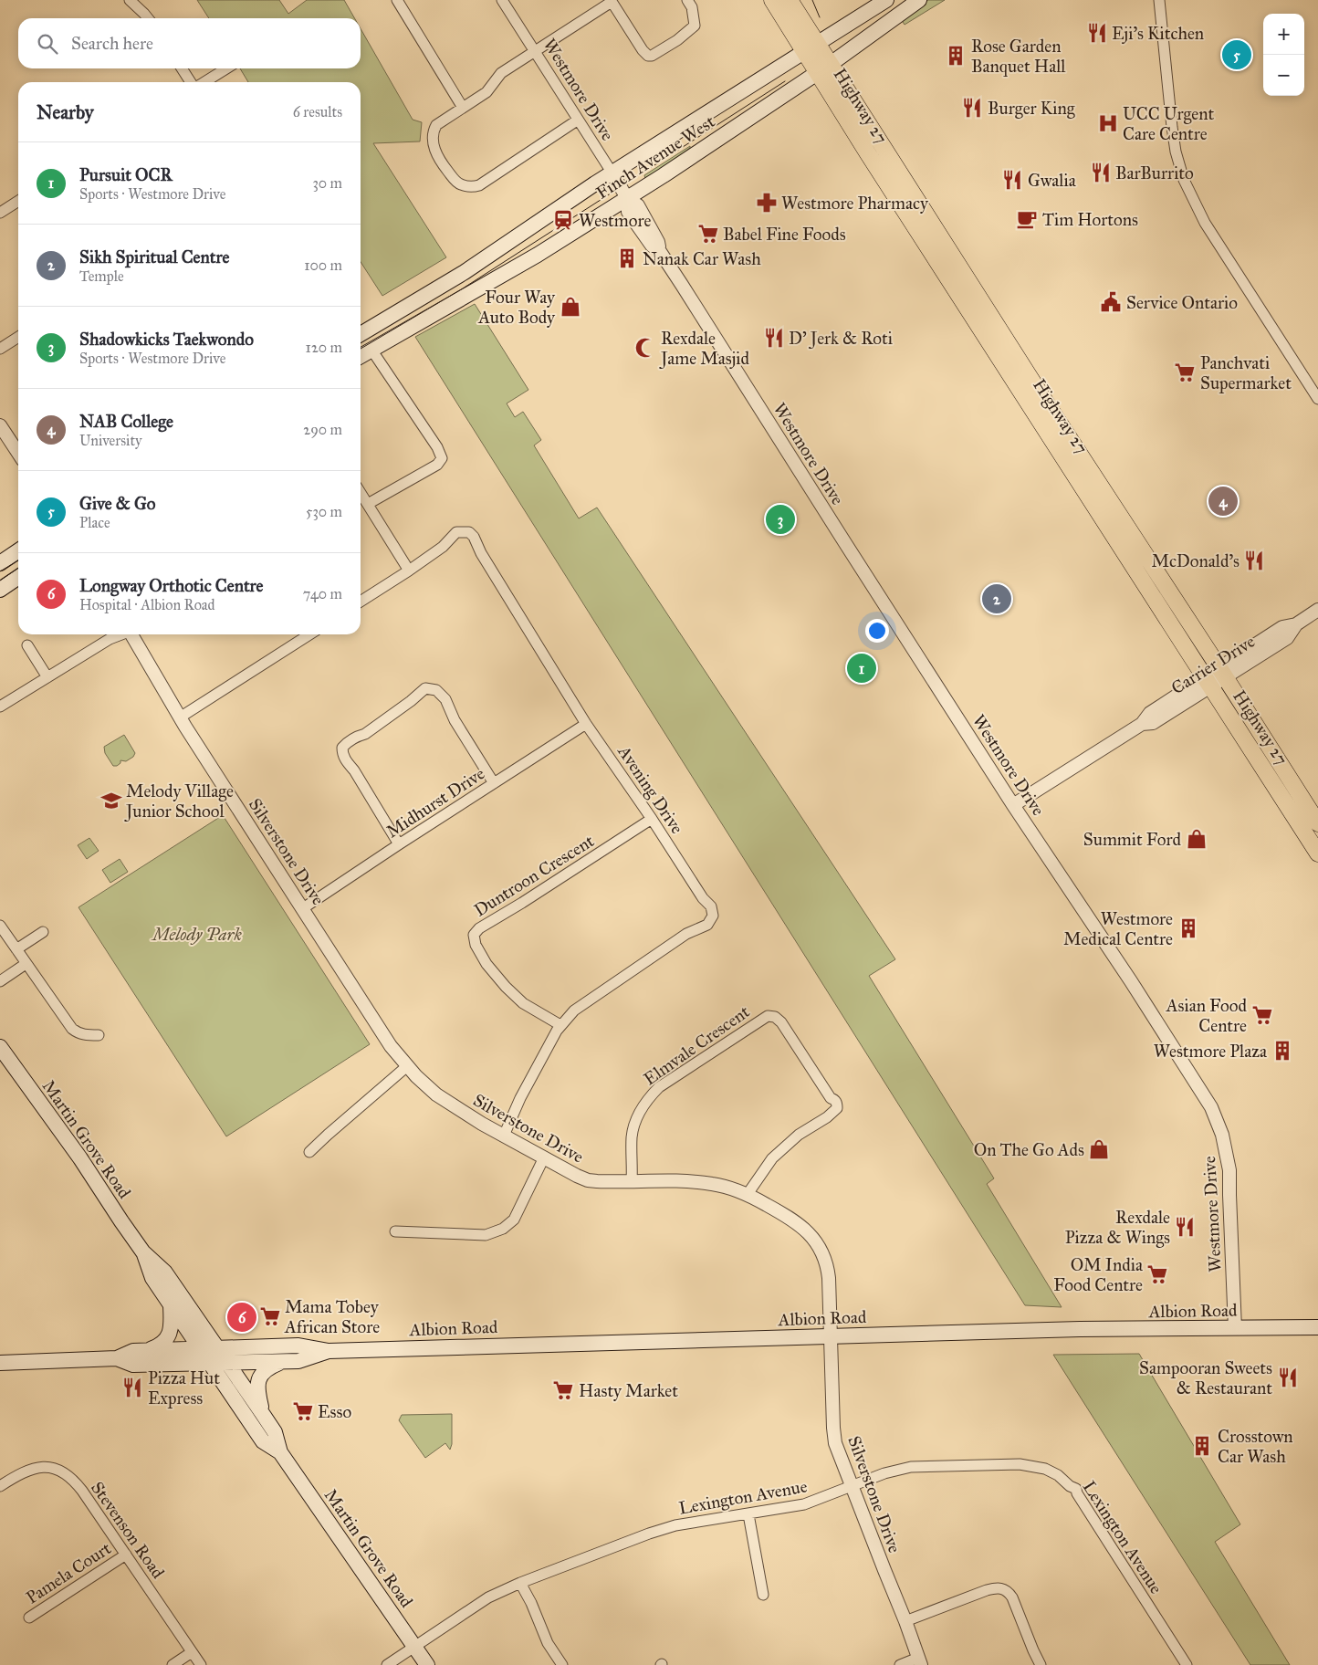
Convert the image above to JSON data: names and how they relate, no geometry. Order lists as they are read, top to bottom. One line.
{"streets":{"main road":["Highway 27","Finch Avenue West","Martin Grove Road","Albion Road"],"street":["Westmore Drive","Carrier Drive","Avening Drive","Midhurst Drive","Silverstone Drive","Duntroon Crescent","Elmvale Crescent","Lexington Avenue","Stevenson Road","Pamela Court"]},"crossings":[["Westmore Drive","Finch Avenue West"],["Westmore Drive","Carrier Drive"],["Westmore Drive","Albion Road"],["Highway 27","Finch Avenue West"],["Highway 27","Carrier Drive"],["Avening Drive","Midhurst Drive"],["Avening Drive","Silverstone Drive"],["Avening Drive","Duntroon Crescent"],["Midhurst Drive","Silverstone Drive"],["Silverstone Drive","Elmvale Crescent"],["Silverstone Drive","Albion Road"],["Silverstone Drive","Lexington Avenue"],["Martin Grove Road","Albion Road"],["Martin Grove Road","Lexington Avenue"],["Stevenson Road","Pamela Court"]],"parks":["Melody Park"],"places":{"restaurant":["Eji's Kitchen","Burger King","BarBurrito","Gwalia","D' Jerk & Roti","McDonald's","Rexdale Pizza & Wings","Sampooran Sweets & Restaurant","Pizza Hut Express"],"building":["Rose Garden Banquet Hall","Nanak Car Wash","Westmore Medical Centre","Westmore Plaza","Crosstown Car Wash"],"hospital":["UCC Urgent Care Centre"],"pharmacy":["Westmore Pharmacy"],"cafe":["Tim Hortons"],"station":["Westmore"],"supermarket":["Babel Fine Foods","Panchvati Supermarket","Asian Food Centre","OM India Food Centre","Mama Tobey African Store","Hasty Market","Esso"],"public building":["Service Ontario"],"shop":["Four Way Auto Body","Summit Ford","On The Go Ads"],"mosque":["Rexdale Jame Masjid"],"school or university":["Melody Village Junior School"]},"page":{"map_buttons":["+","−"],"search":"Search here","pins":["5","4","3","2","1","6"],"heading":["Nearby","6 results"],"list":[{"mark":"1","name":"Pursuit OCR","note":"Sports · Westmore Drive","value":"30 m"},{"mark":"2","name":"Sikh Spiritual Centre","note":"Temple","value":"100 m"},{"mark":"3","name":"Shadowkicks Taekwondo","note":"Sports · Westmore Drive","value":"120 m"},{"mark":"4","name":"NAB College","note":"University","value":"290 m"},{"mark":"5","name":"Give & Go","note":"Place","value":"530 m"},{"mark":"6","name":"Longway Orthotic Centre","note":"Hospital · Albion Road","value":"740 m"}]}}
